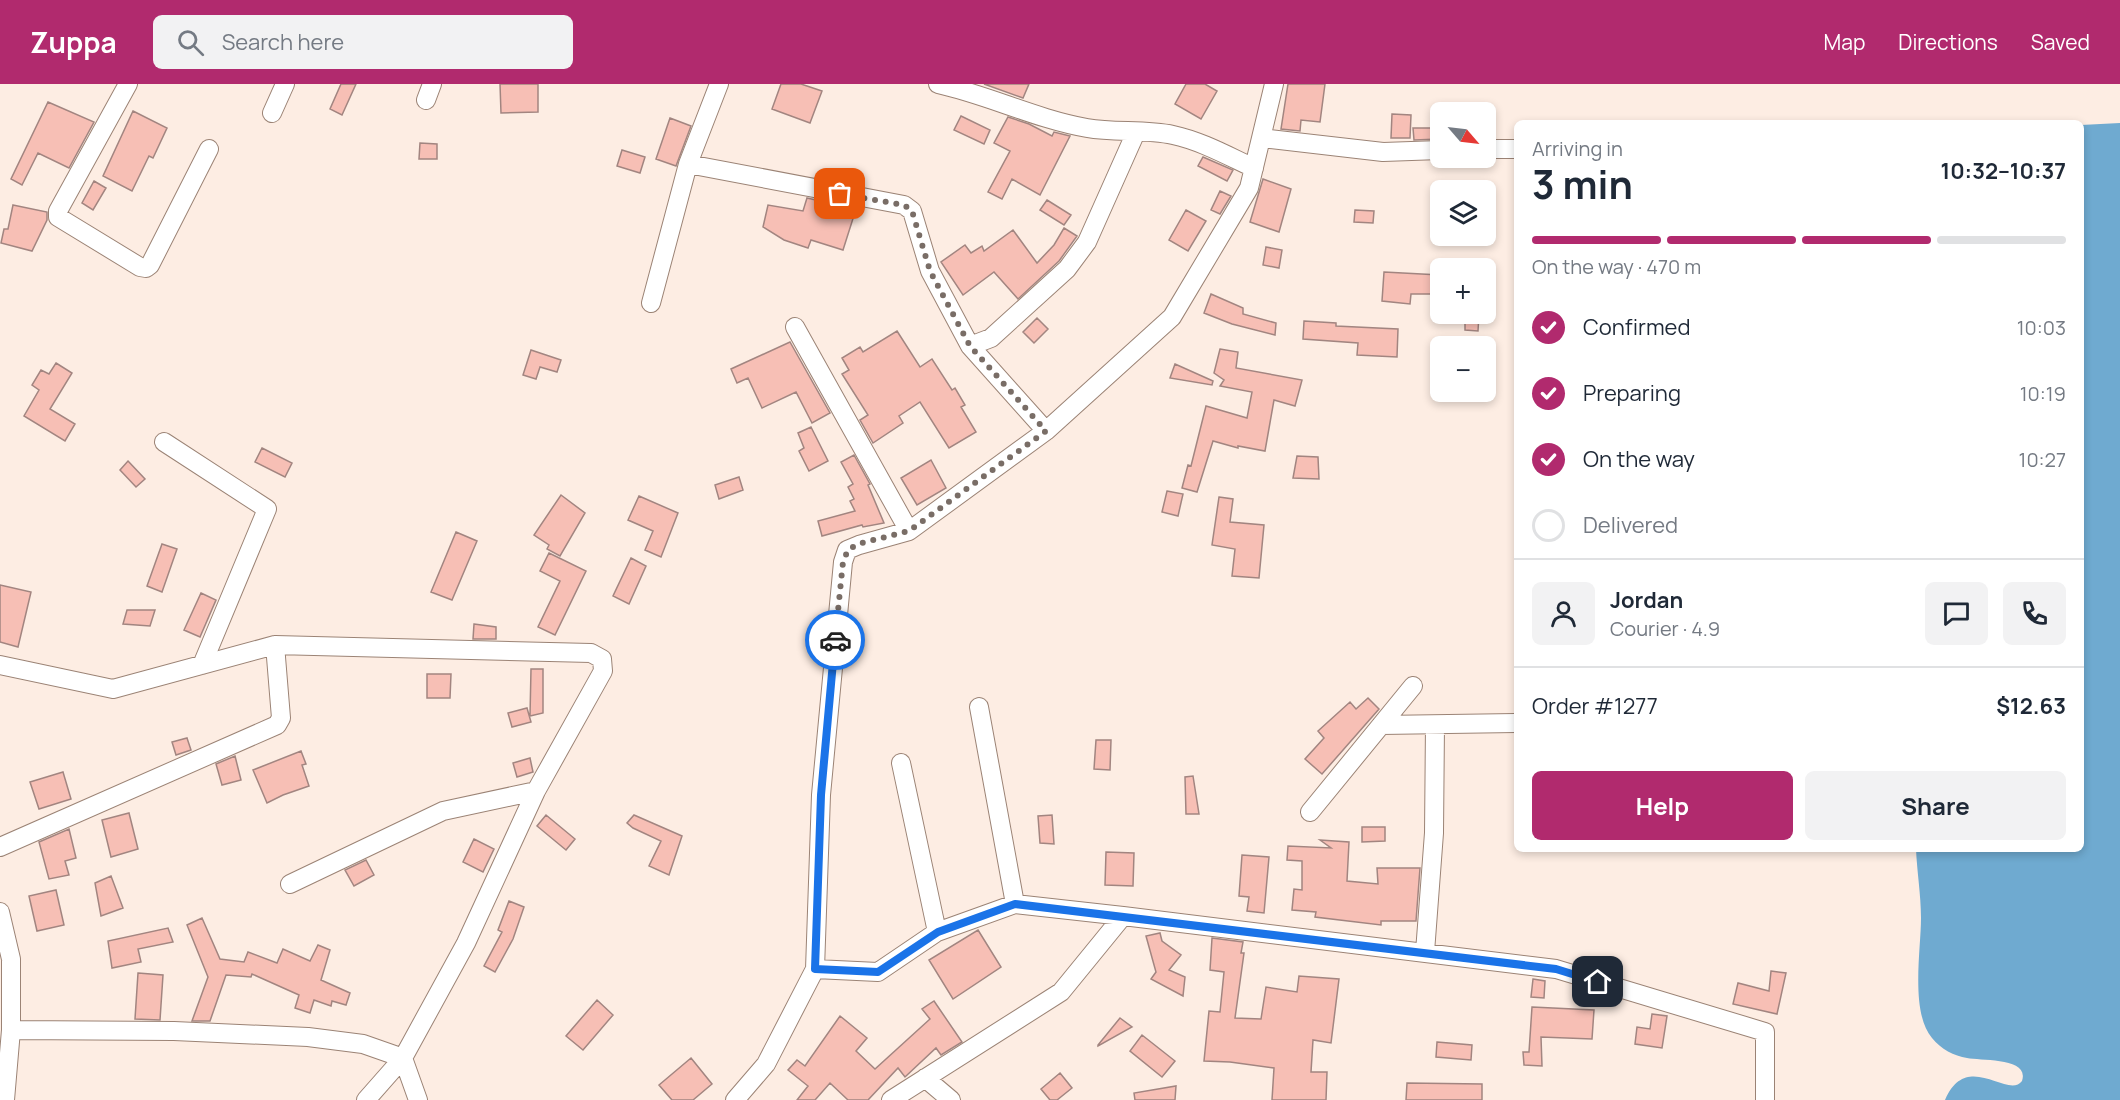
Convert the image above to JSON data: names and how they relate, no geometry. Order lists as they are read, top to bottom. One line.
{"north":"bottom right","page":{"header":"Zuppa","search":"Search here","nav":["Map","Directions","Saved"],"map_buttons":["+","−"],"heading":["3 min","Arriving in","10:32–10:37"],"panel":["Jordan","Courier · 4.9","Order #1277","$12.63"],"bar":"On the way · 470 m","list":[["Confirmed","10:03"],["Preparing","10:19"],["On the way","10:27"],"Delivered"],"buttons":["Help","Share"]}}
